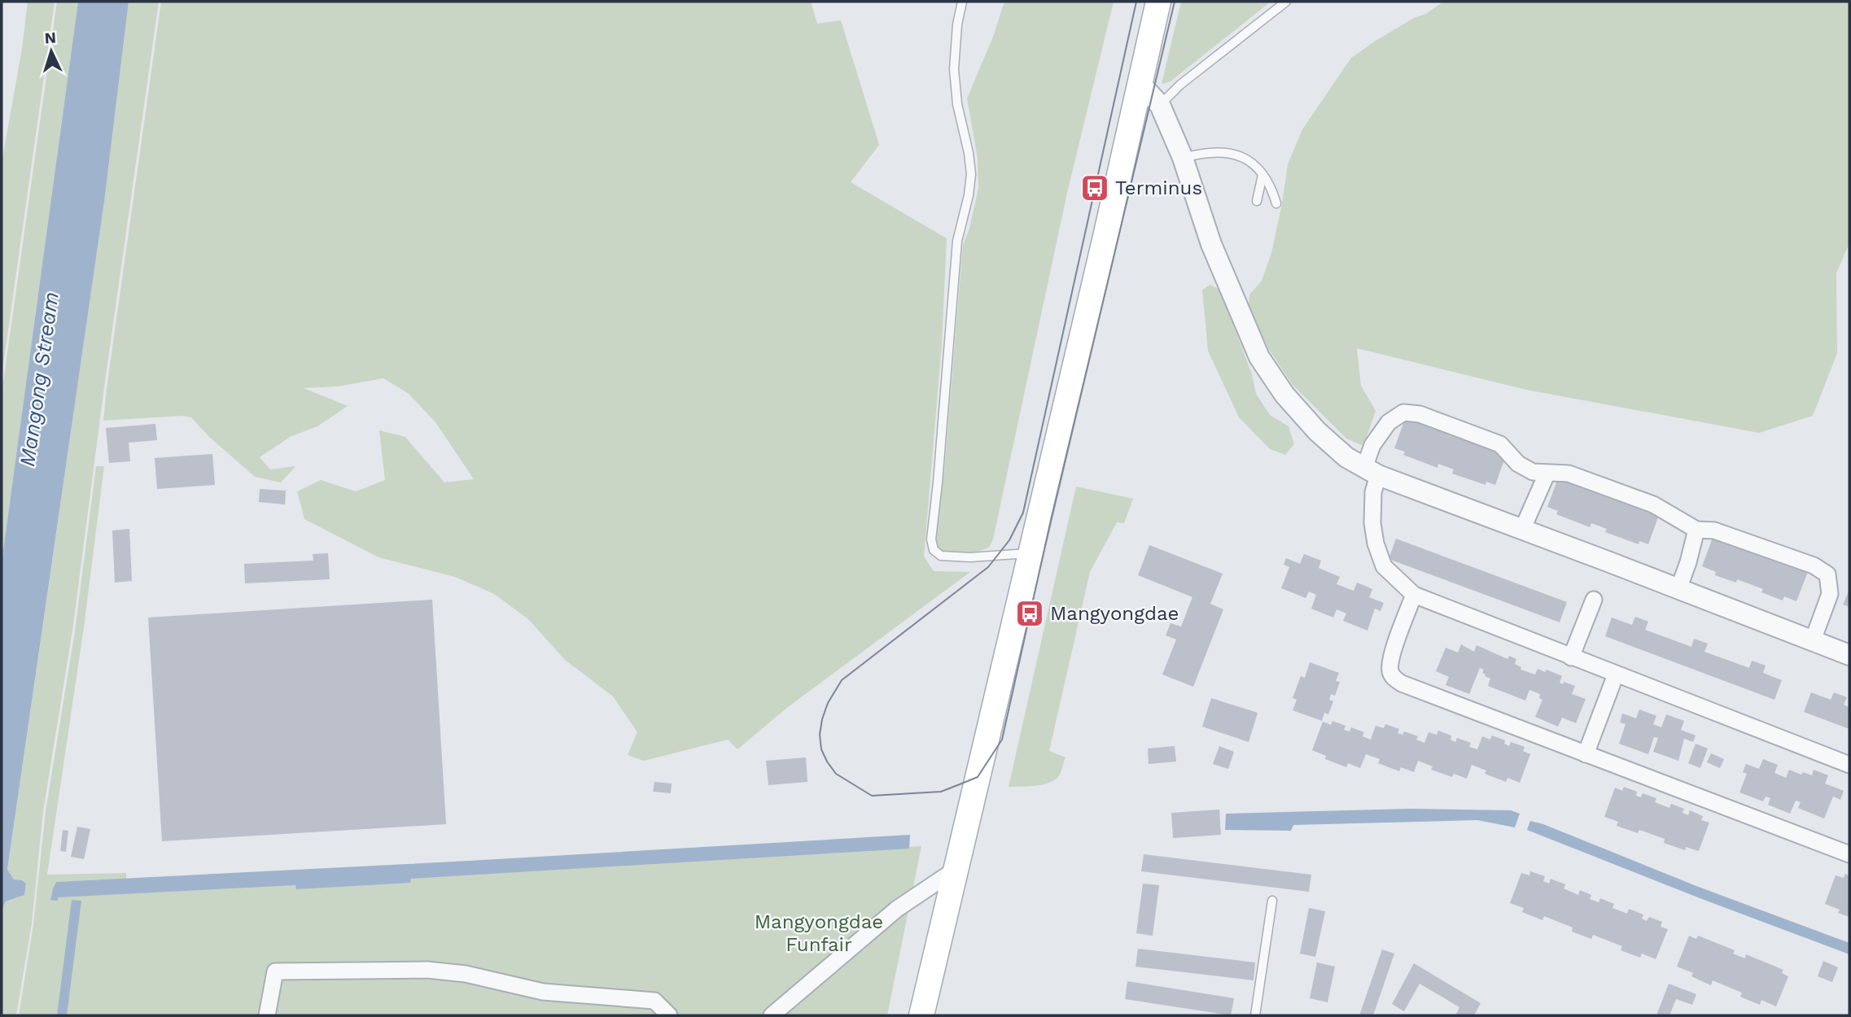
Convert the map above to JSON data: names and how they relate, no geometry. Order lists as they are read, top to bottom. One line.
{"water":["Mangong Stream"],"parks":["Mangyongdae Funfair"],"places":{"bus stop":["Terminus","Mangyongdae"]},"north":"top"}
